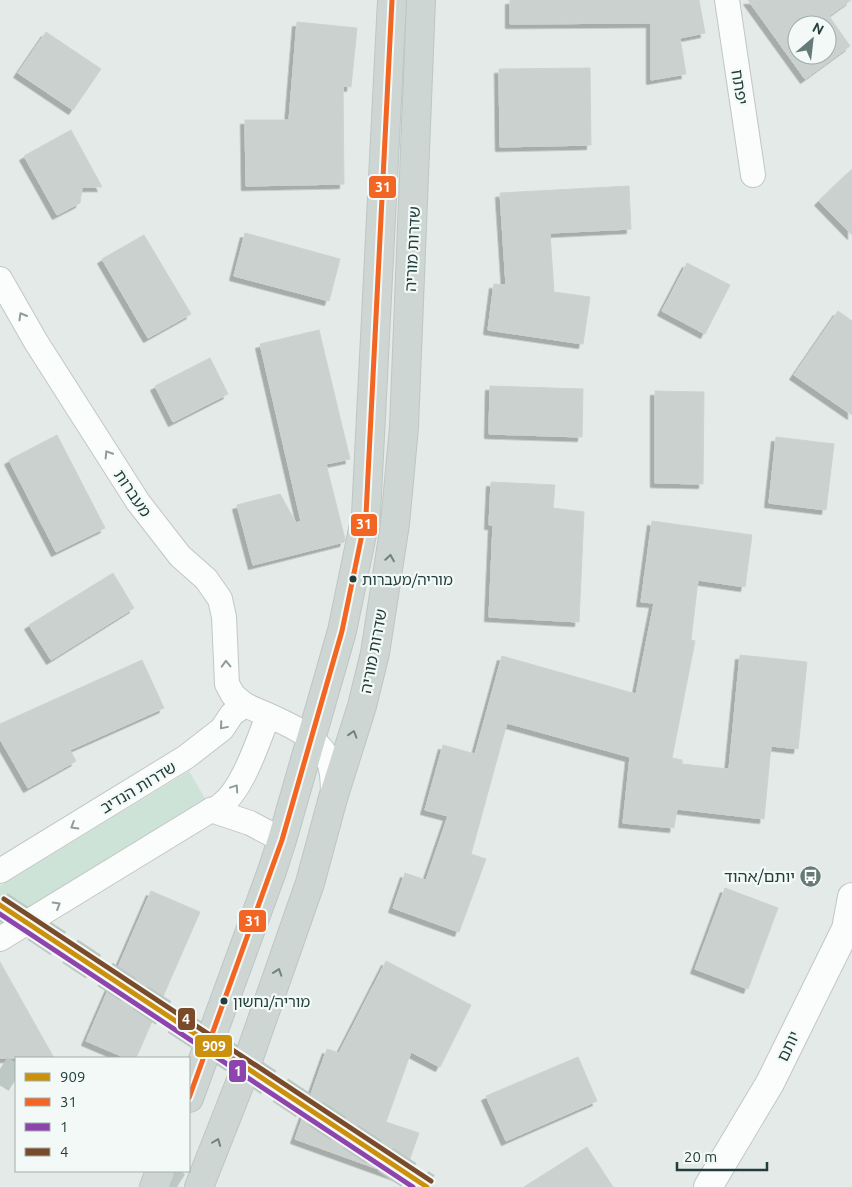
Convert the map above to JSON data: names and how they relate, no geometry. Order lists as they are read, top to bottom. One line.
{"streets":{"main road":["שדרות מוריה"],"street":["יפתח","מעברות","שדרות הנדיב","יותם"]},"crossings":[["מעברות","שדרות הנדיב"]],"one_way":["מעברות"],"places":{"other":["מוריה/מעברות","מוריה/נחשון"],"bus stop":["יותם/אהוד"]},"lines":["transit line 31","transit line 4","transit line 909","transit line 1"],"legend":["909","31","1","4"],"scale_bar":"20 m","north":"top right"}
